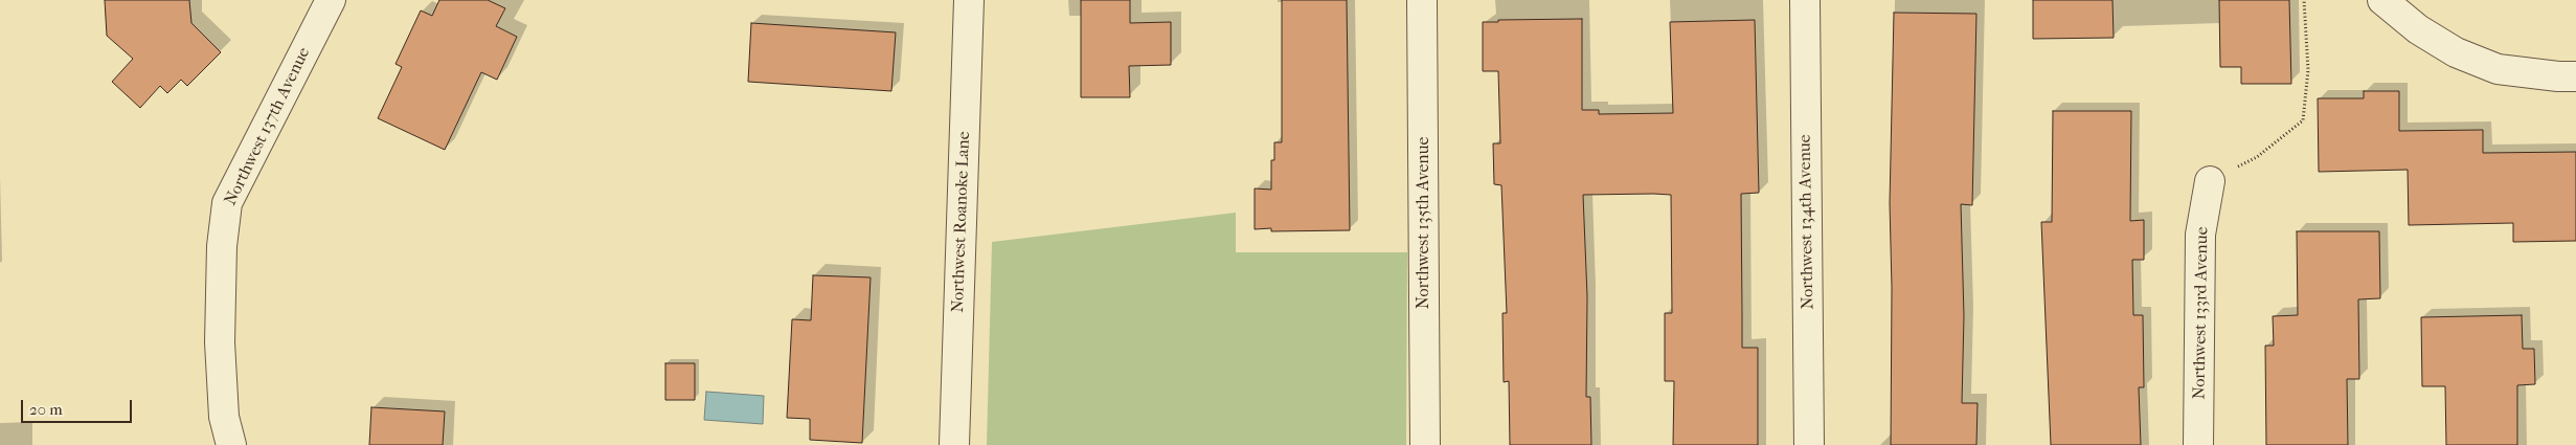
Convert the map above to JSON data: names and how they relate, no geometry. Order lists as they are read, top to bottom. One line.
{"streets":{"street":["Northwest 137th Avenue","Northwest Roanoke Lane","Northwest 134th Avenue","Northwest 135th Avenue","Northwest 133rd Avenue"]},"scale_bar":"20 m"}
